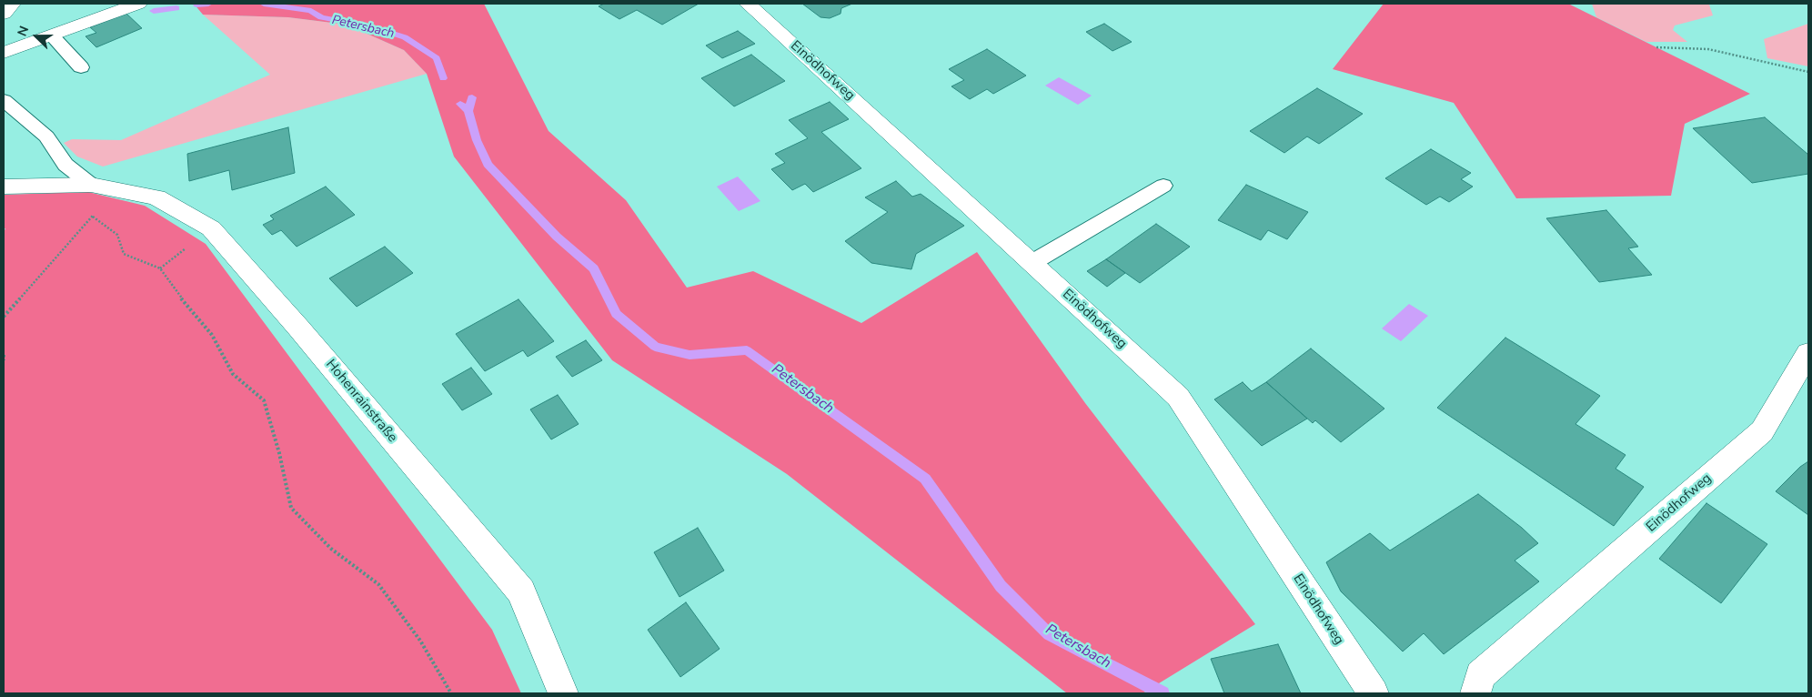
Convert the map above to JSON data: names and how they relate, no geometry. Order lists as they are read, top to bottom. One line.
{"streets":{"street":["Einödhofweg","Hohenrainstraße"]},"water":["Petersbach"],"north":"left"}
